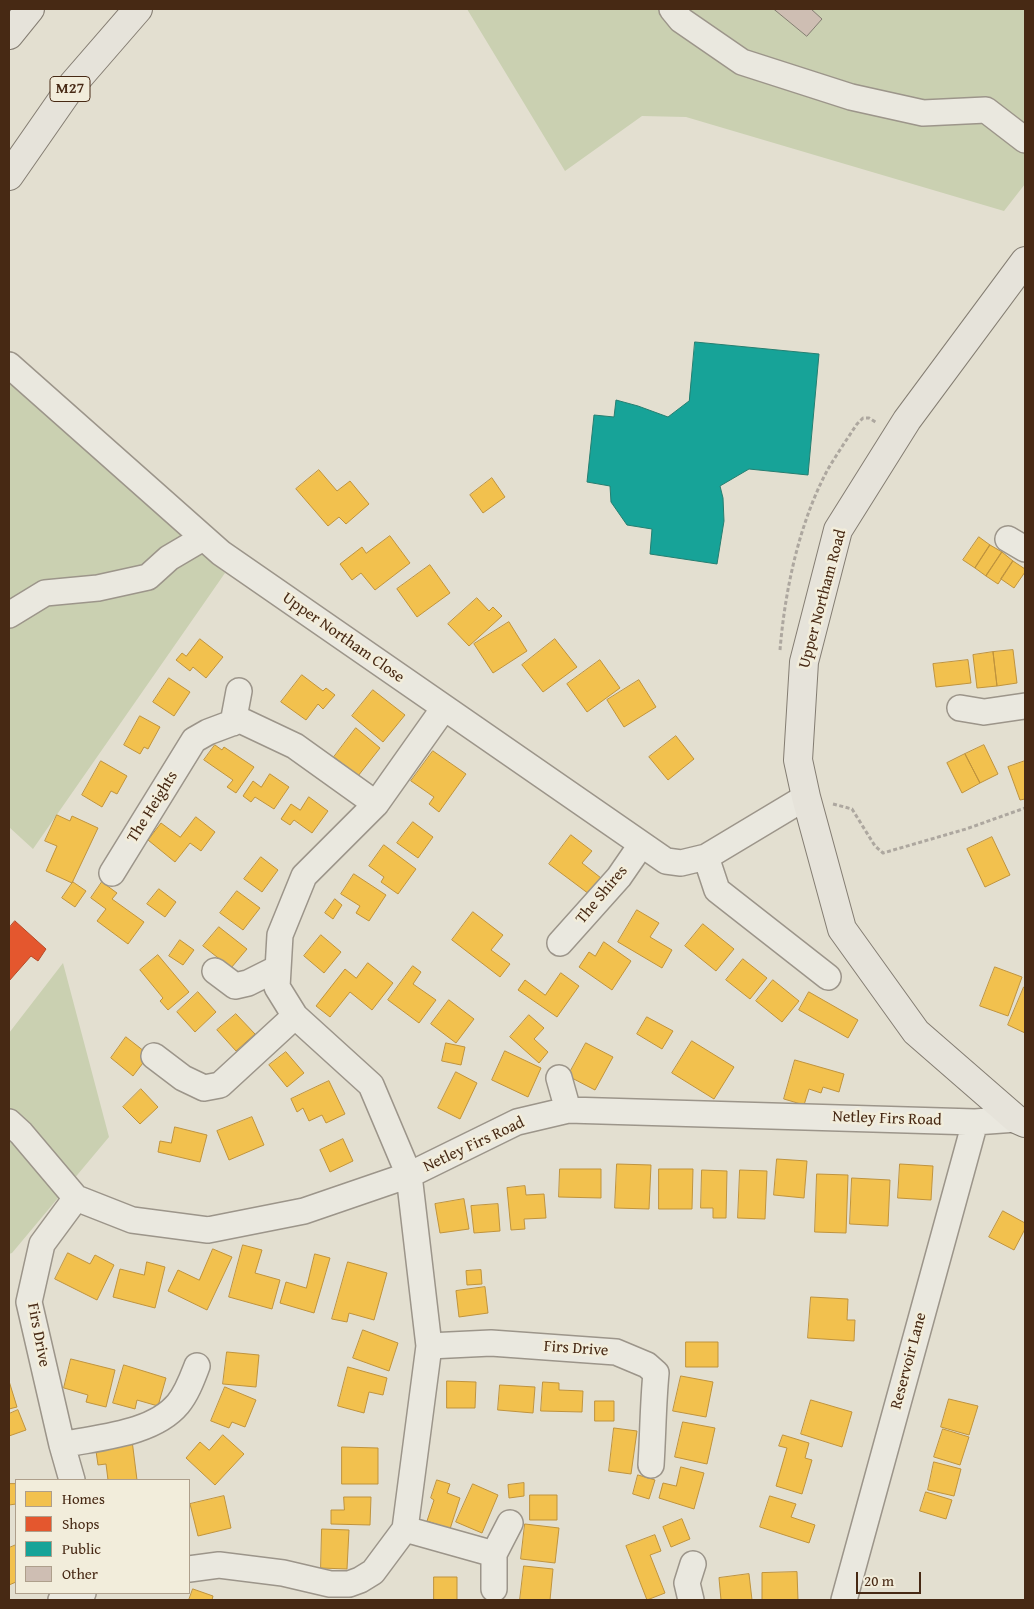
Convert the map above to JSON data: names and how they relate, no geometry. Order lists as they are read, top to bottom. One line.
{"streets":{"main road":["M27","Upper Northam Road"],"street":["Upper Northam Close","The Heights","The Shires","Netley Firs Road","Firs Drive","Reservoir Lane"]},"crossings":[["Upper Northam Road","Upper Northam Close"],["Upper Northam Road","Netley Firs Road"],["Upper Northam Close","The Shires"],["Netley Firs Road","Firs Drive"],["Netley Firs Road","Reservoir Lane"]],"legend":["Homes","Shops","Public","Other"],"scale_bar":"20 m"}
